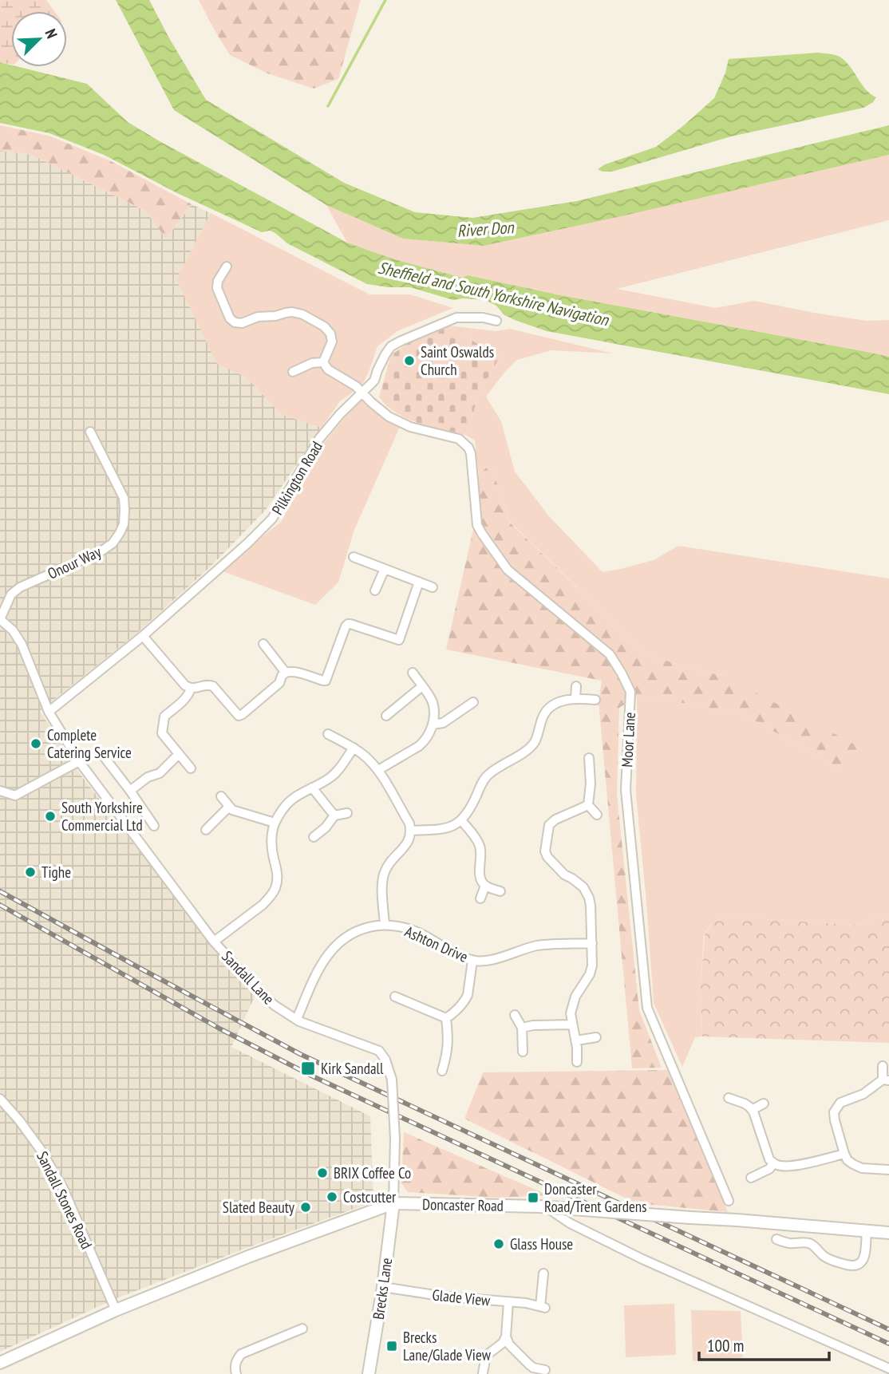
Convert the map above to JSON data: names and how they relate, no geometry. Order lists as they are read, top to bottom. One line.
{"streets":{"street":["Pilkington Road","Onour Way","Moor Lane","Ashton Drive","Sandall Lane","Sandall Stones Road","Doncaster Road","Brecks Lane","Glade View"]},"crossings":[["Pilkington Road","Moor Lane"],["Pilkington Road","Sandall Lane"],["Onour Way","Sandall Lane"],["Ashton Drive","Sandall Lane"],["Sandall Lane","Doncaster Road"],["Sandall Lane","Brecks Lane"],["Sandall Stones Road","Doncaster Road"],["Doncaster Road","Brecks Lane"],["Brecks Lane","Glade View"]],"water":["River Don","Sheffield and South Yorkshire Navigation"],"places":{"other":["Saint Oswalds Church","Complete Catering Service","South Yorkshire Commercial Ltd","Tighe","BRIX Coffee Co","Costcutter","Slated Beauty","Glass House"],"transit":["Kirk Sandall","Doncaster Road/Trent Gardens","Brecks Lane/Glade View"]},"scale_bar":"100 m","north":"top right"}
